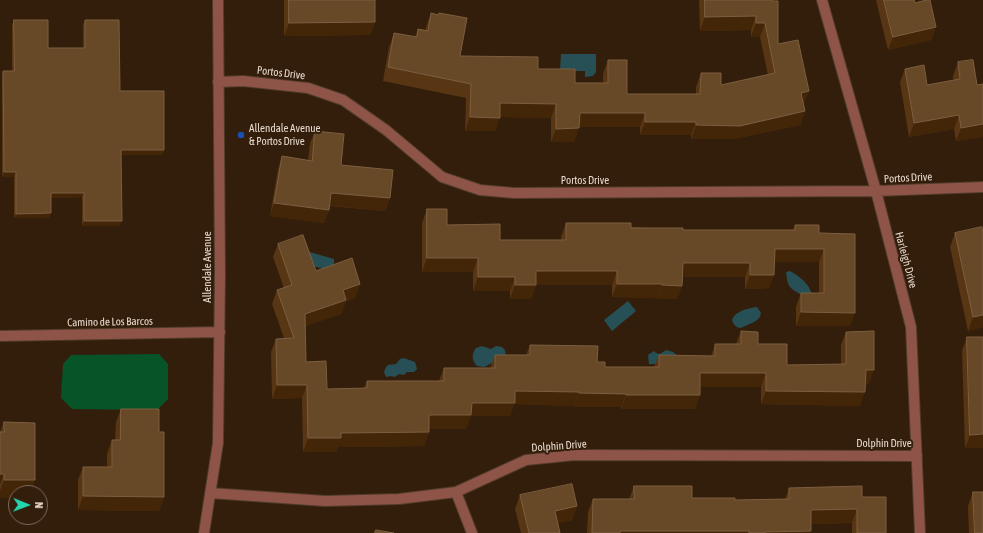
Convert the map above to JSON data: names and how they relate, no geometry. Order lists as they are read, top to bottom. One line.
{"streets":{"street":["Portos Drive","Harleigh Drive","Allendale Avenue","Camino de Los Barcos","Dolphin Drive"]},"crossings":[["Portos Drive","Harleigh Drive"],["Portos Drive","Allendale Avenue"],["Harleigh Drive","Dolphin Drive"],["Allendale Avenue","Camino de Los Barcos"],["Allendale Avenue","Dolphin Drive"]],"places":["Allendale Avenue & Portos Drive"],"north":"right"}
